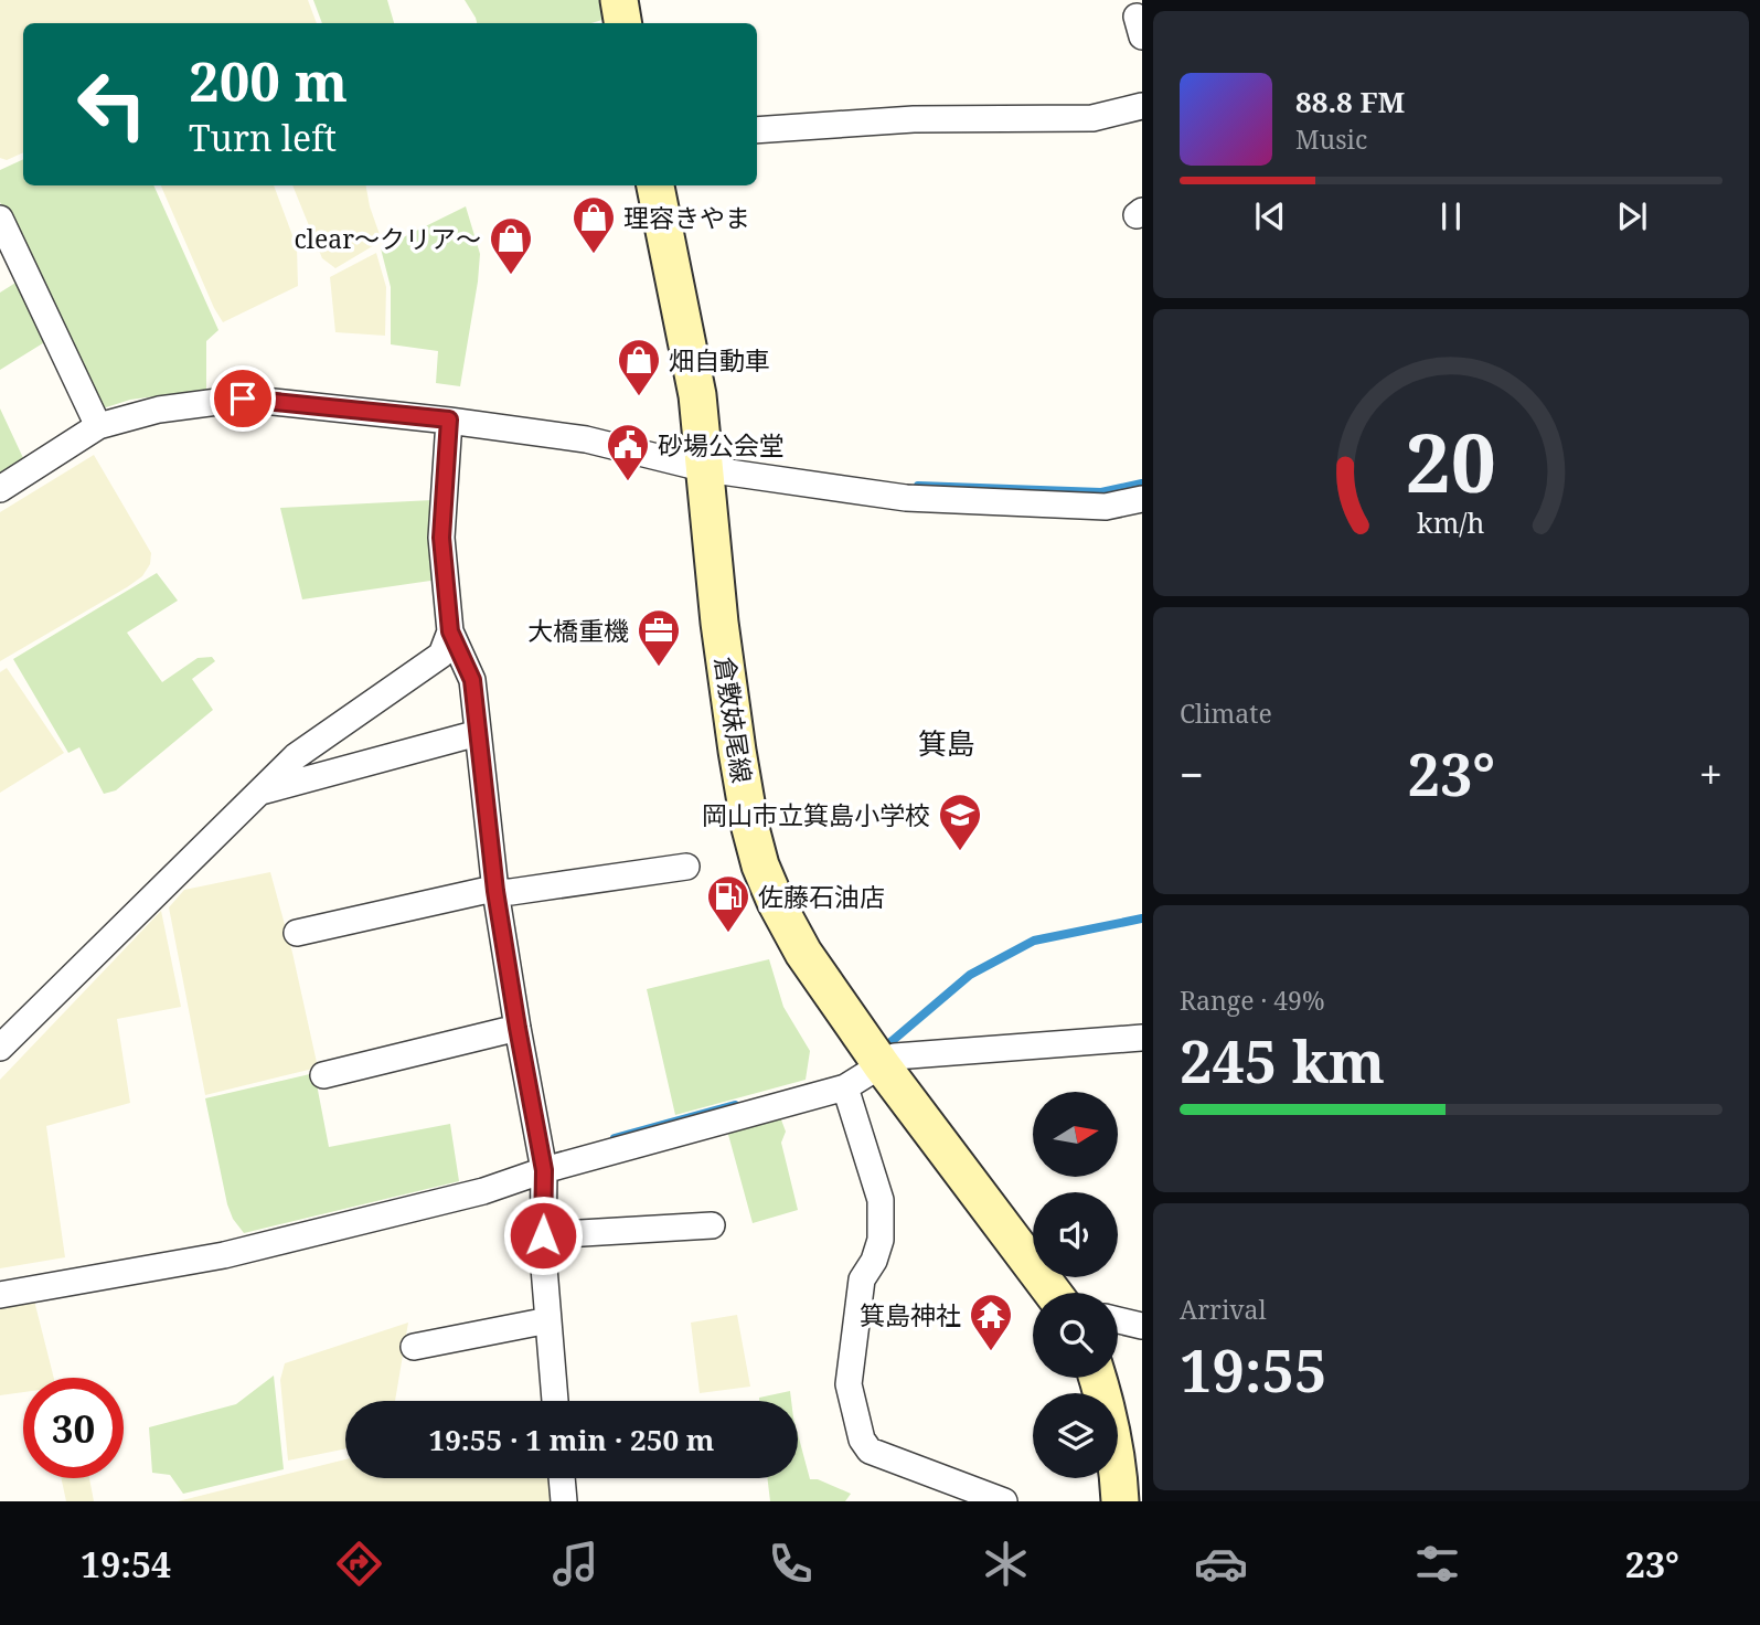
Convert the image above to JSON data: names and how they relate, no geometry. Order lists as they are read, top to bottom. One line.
{"streets":{"main road":["倉敷妹尾線"]},"districts":["箕島"],"places":{"shop":["理容きやま","clear～クリア～","畑自動車"],"public building":["砂場公会堂"],"office":["大橋重機"],"school or university":["岡山市立箕島小学校"],"fuel station":["佐藤石油店"],"temple":["箕島神社"]},"north":"right","page":{"turn":["200 m","Turn left"],"song":["88.8 FM","Music"],"tile":["Climate",["Range · 49%","245 km"],["Arrival","19:55"]],"heat":["−","23°","+"],"limit":"30","trip":"19:55 · 1 min · 250 m","tabs":["19:54","23°"],"gauge":["20","km/h"]}}
